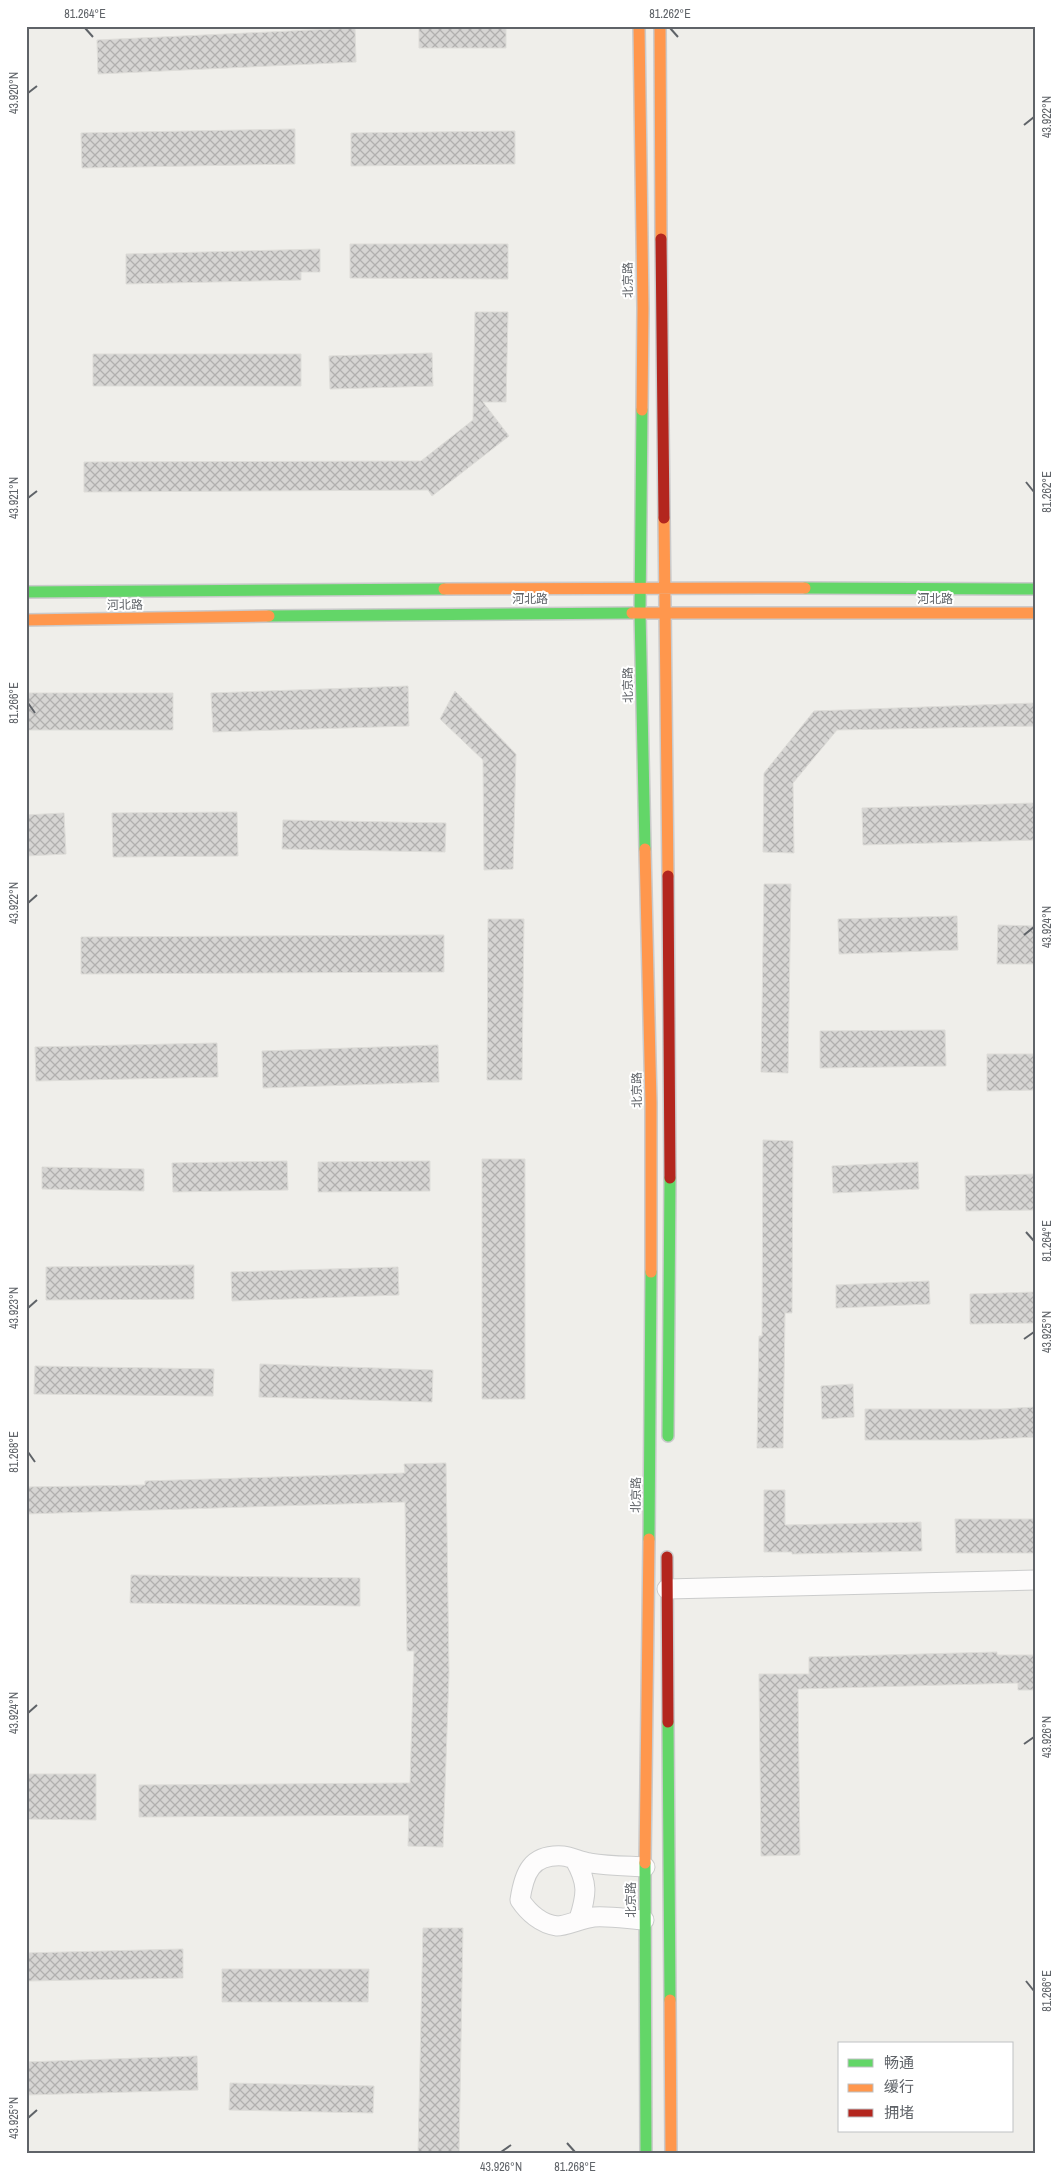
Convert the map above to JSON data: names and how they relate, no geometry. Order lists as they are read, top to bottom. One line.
{"streets":{"street":["北京路","河北路"]},"crossings":[["北京路","河北路"]],"legend":["畅通","缓行","拥堵"],"coordinates":["81.264°E","81.262°E","43.920°N","43.922°N","43.921°N","81.266°E","43.924°N","43.923°N","43.925°N","81.268°E","43.926°N"]}
